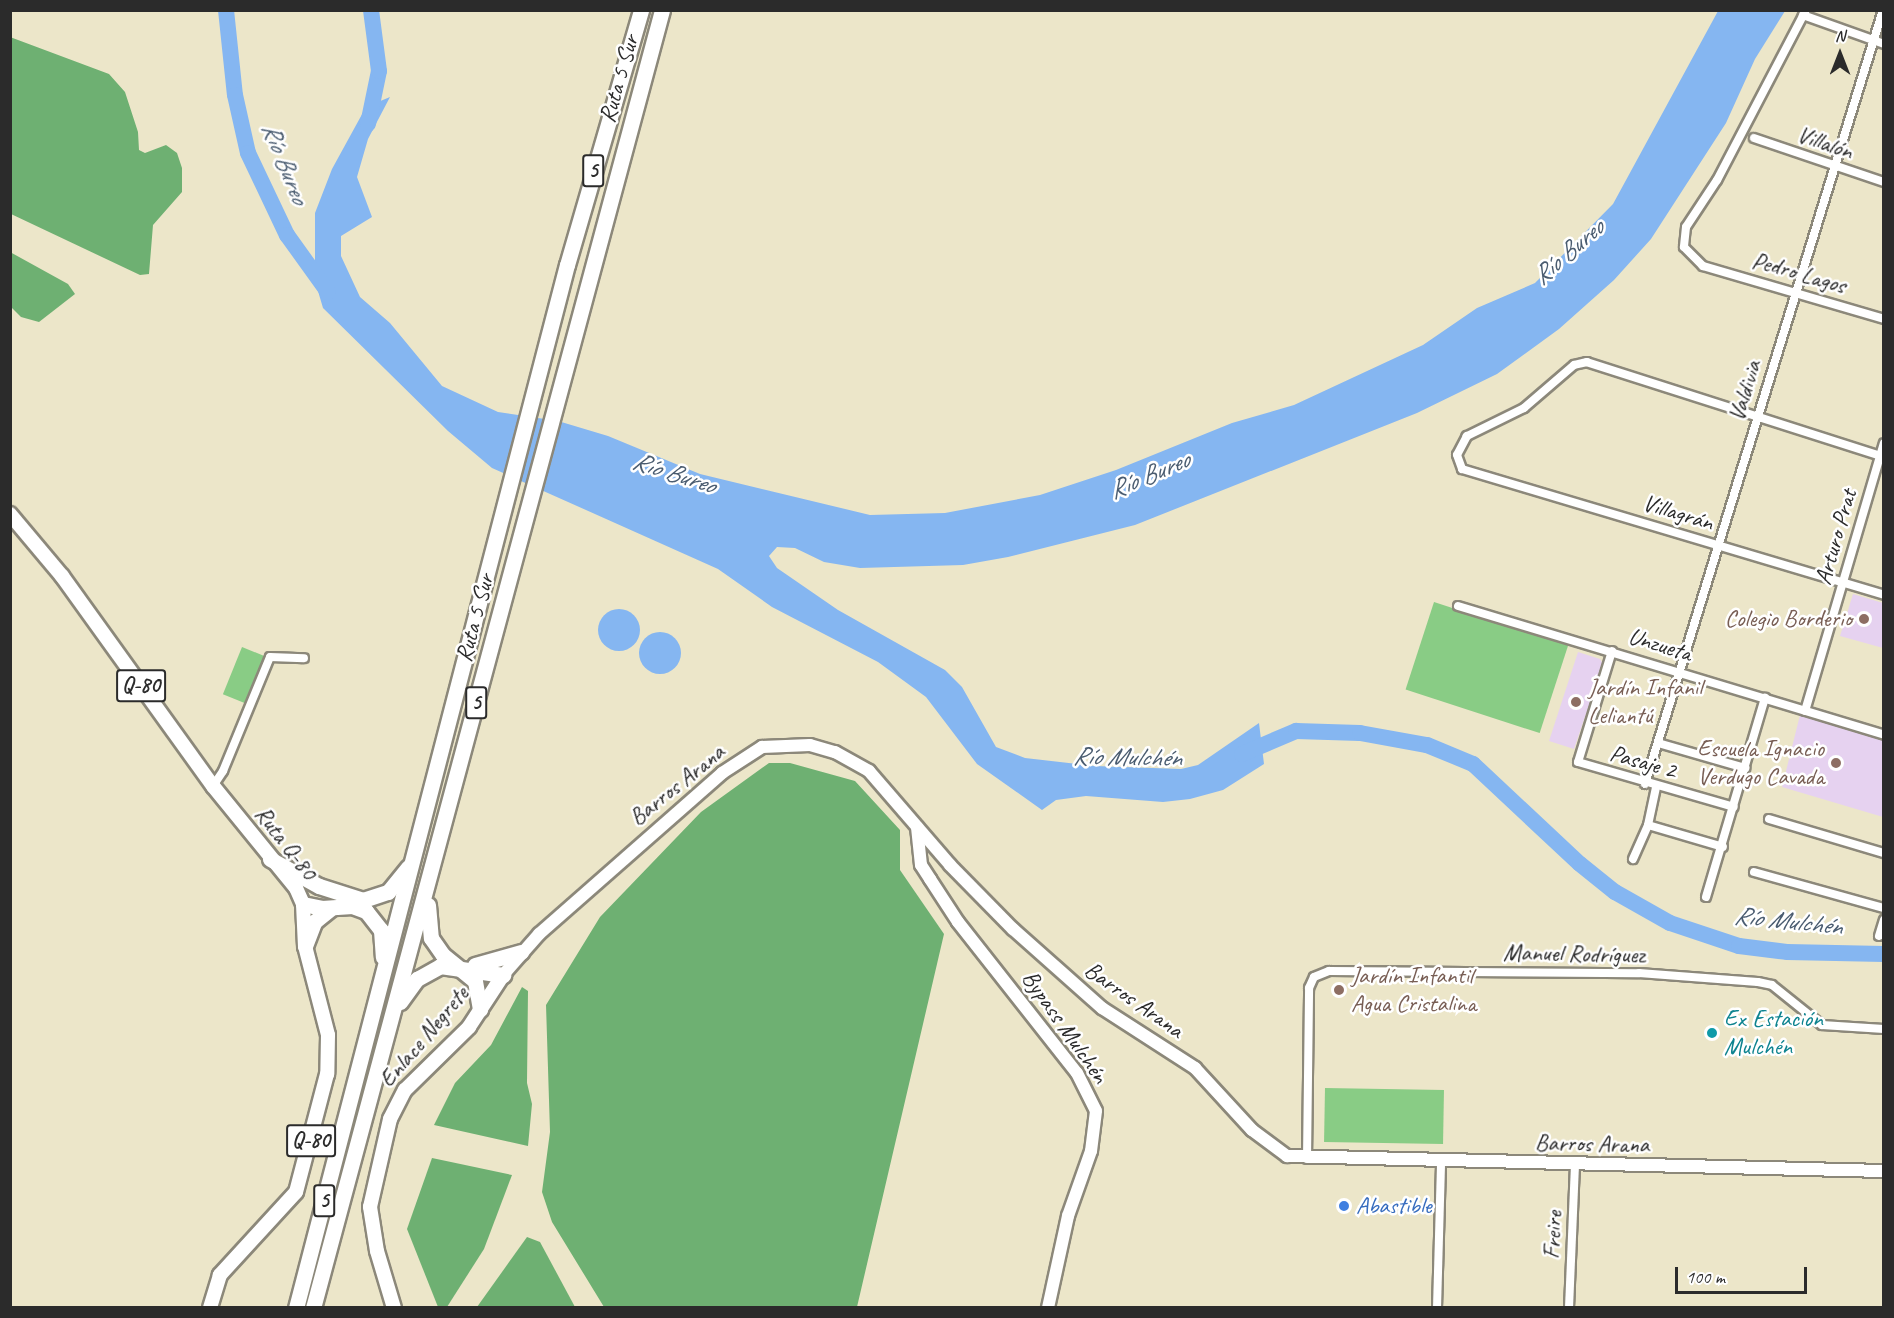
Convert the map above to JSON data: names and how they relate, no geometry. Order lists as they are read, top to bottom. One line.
{"streets":{"highway":["Ruta 5 Sur","5"],"main road":["Q-80","Barros Arana","Ruta Q-80","Bypass Mulchén","Enlace Negrete"],"street":["Villalón","Pedro Lagos","Valdivia","Villagrán","Arturo Prat","Unzueta","Pasaje 2","Manuel Rodríguez","Freire"]},"crossings":[["Villalón","Valdivia"],["Pedro Lagos","Valdivia"],["Valdivia","Villagrán"],["Valdivia","Unzueta"],["Valdivia","Pasaje 2"],["Villagrán","Arturo Prat"],["Arturo Prat","Unzueta"],["Unzueta","Pasaje 2"],["Barros Arana","Manuel Rodríguez"],["Barros Arana","Bypass Mulchén"],["Barros Arana","Enlace Negrete"],["Barros Arana","Freire"]],"water":["Río Bureo","Río Mulchén"],"places":["Colegio Borderio","Jardín Infanil Leliantú","Escuela Ignacio Verdugo Cavada","Jardín Infantil Agua Cristalina","Ex Estación Mulchén","Abastible"],"scale_bar":"100 m","north":"top"}
